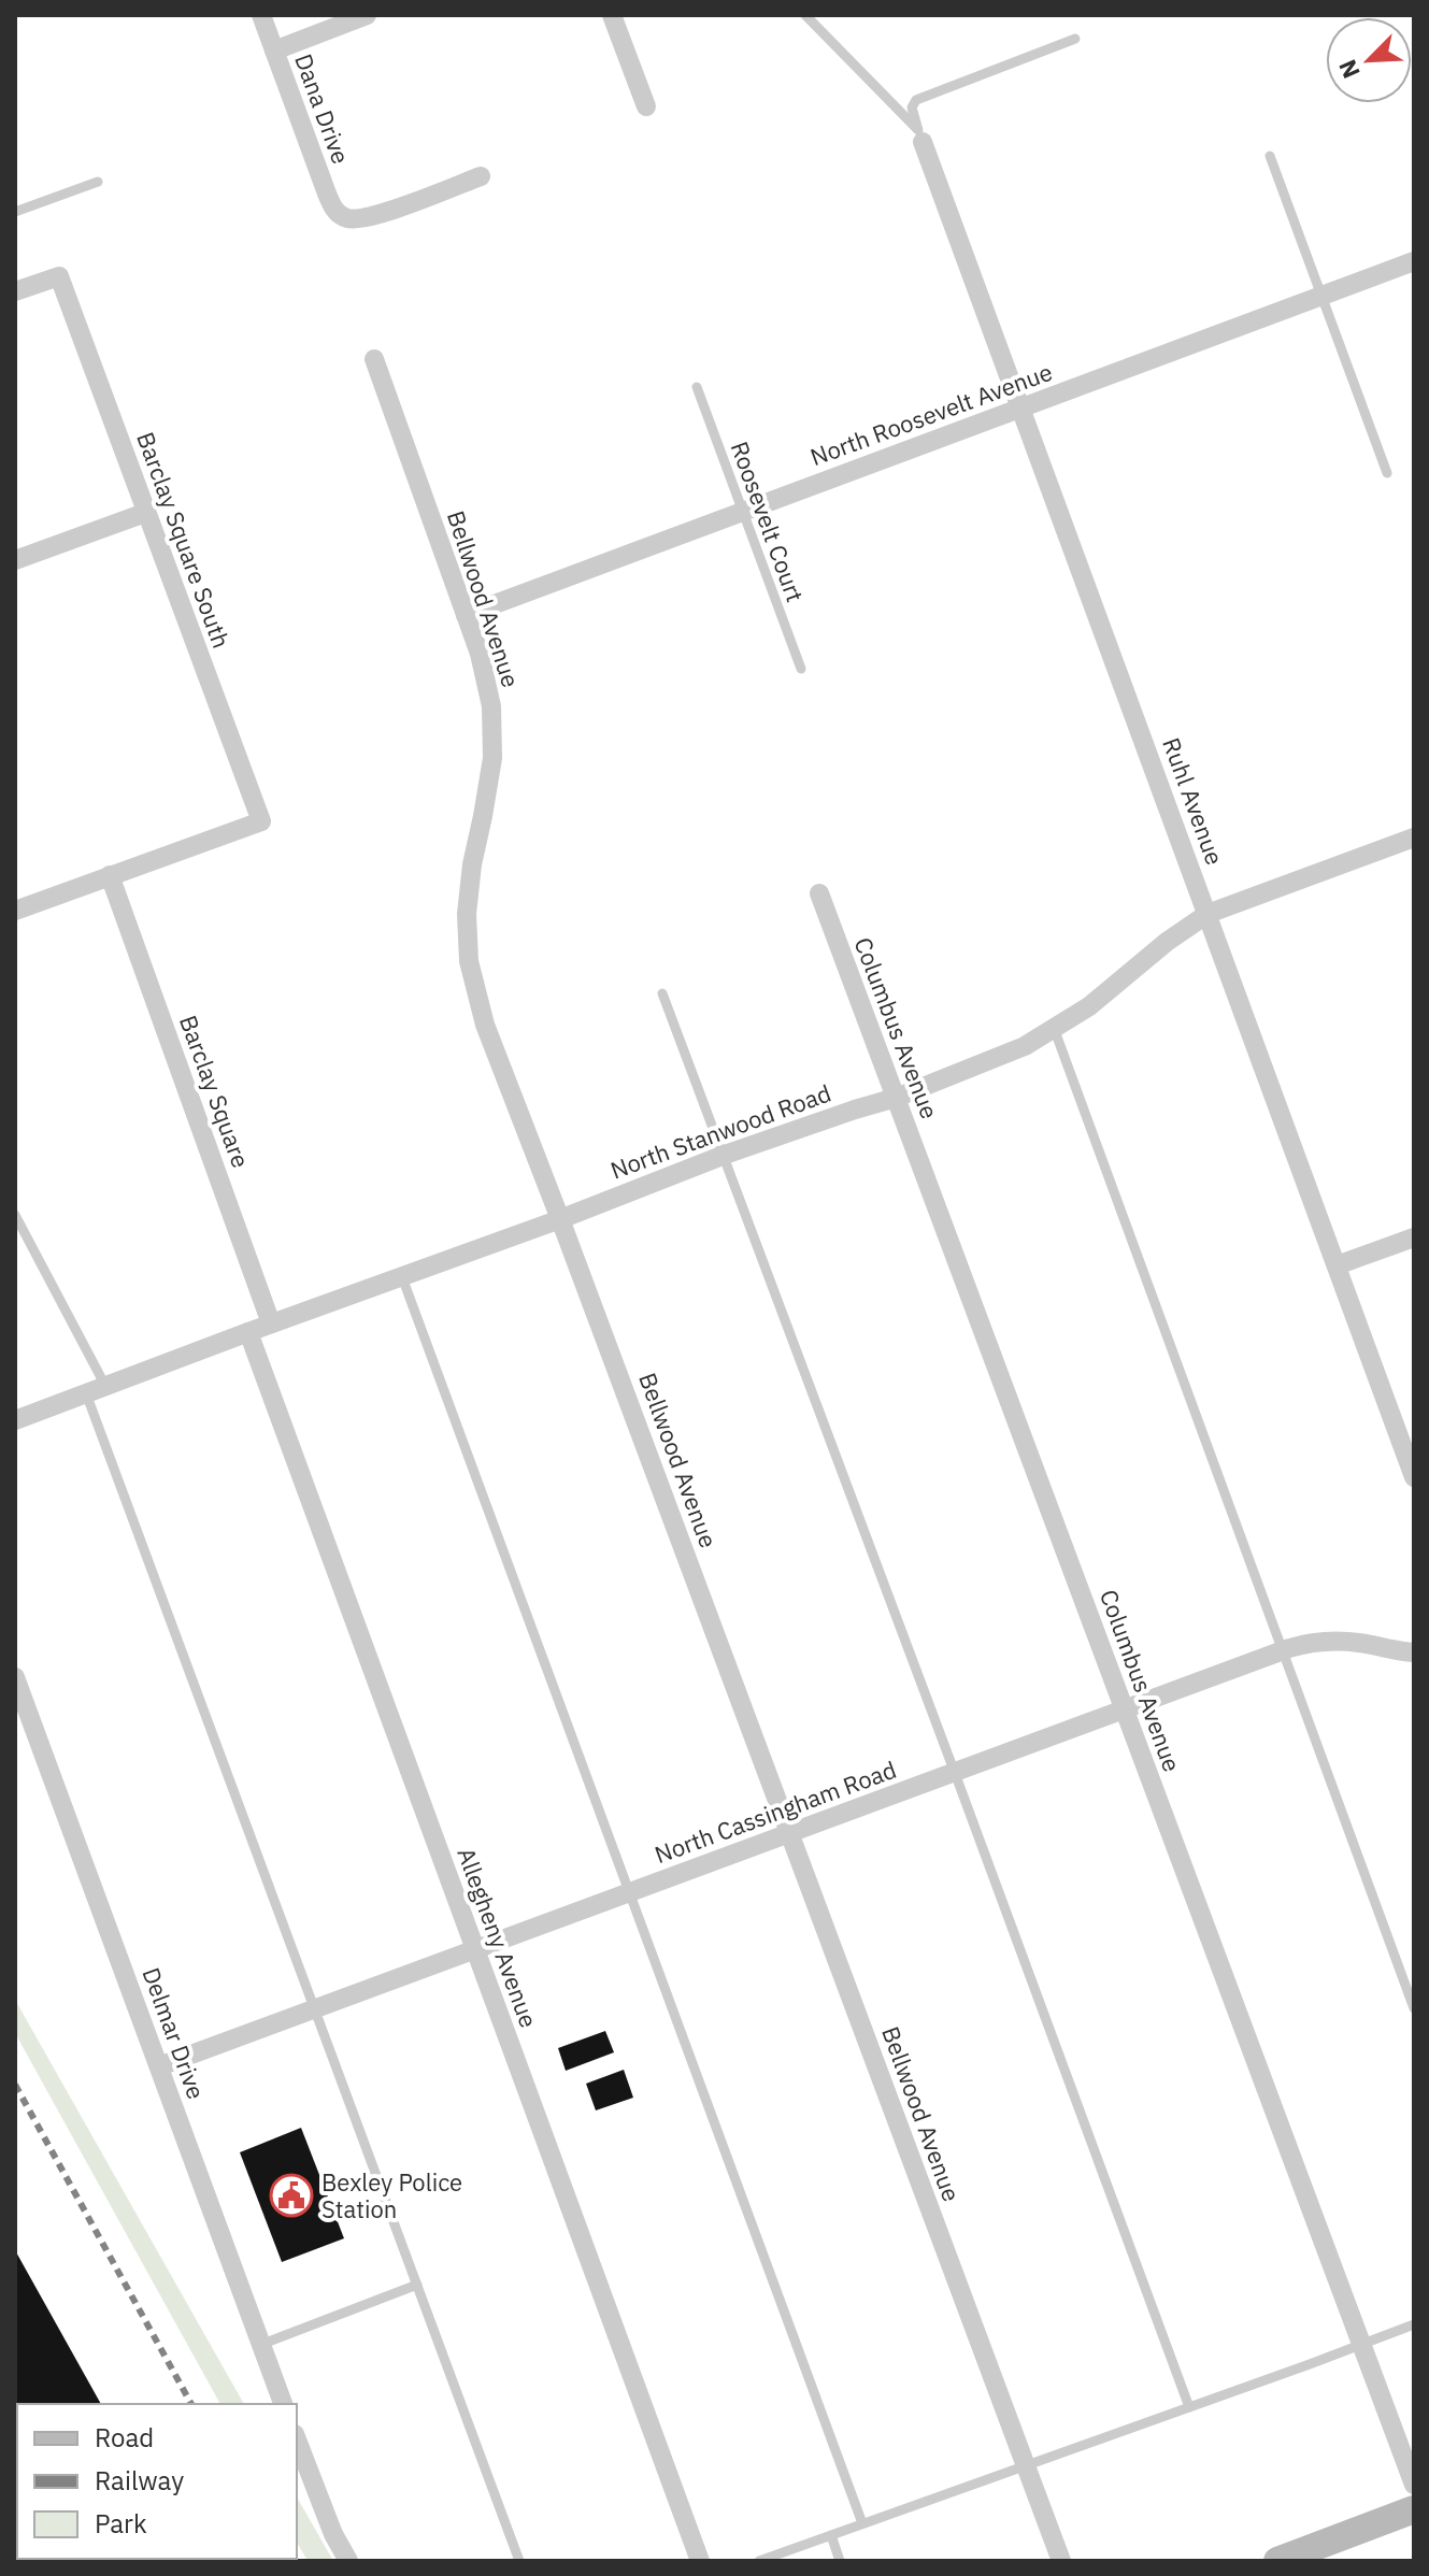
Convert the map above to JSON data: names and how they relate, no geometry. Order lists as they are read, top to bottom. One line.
{"streets":{"street":["Dana Drive","North Roosevelt Avenue","Barclay Square South","Bellwood Avenue","Ruhl Avenue","Columbus Avenue","Barclay Square","North Stanwood Road","North Cassingham Road","Allegheny Avenue","Delmar Drive"],"lane":["Roosevelt Court"]},"crossings":[["North Roosevelt Avenue","Roosevelt Court"],["North Roosevelt Avenue","Bellwood Avenue"],["North Roosevelt Avenue","Ruhl Avenue"],["Barclay Square South","Barclay Square"],["Bellwood Avenue","North Stanwood Road"],["Bellwood Avenue","North Cassingham Road"],["Ruhl Avenue","North Stanwood Road"],["Columbus Avenue","North Stanwood Road"],["Columbus Avenue","North Cassingham Road"],["Barclay Square","North Stanwood Road"],["North Stanwood Road","Allegheny Avenue"],["North Cassingham Road","Allegheny Avenue"],["North Cassingham Road","Delmar Drive"]],"places":{"public building":["Bexley Police Station"]},"legend":["Road","Railway","Park"],"north":"bottom left"}
